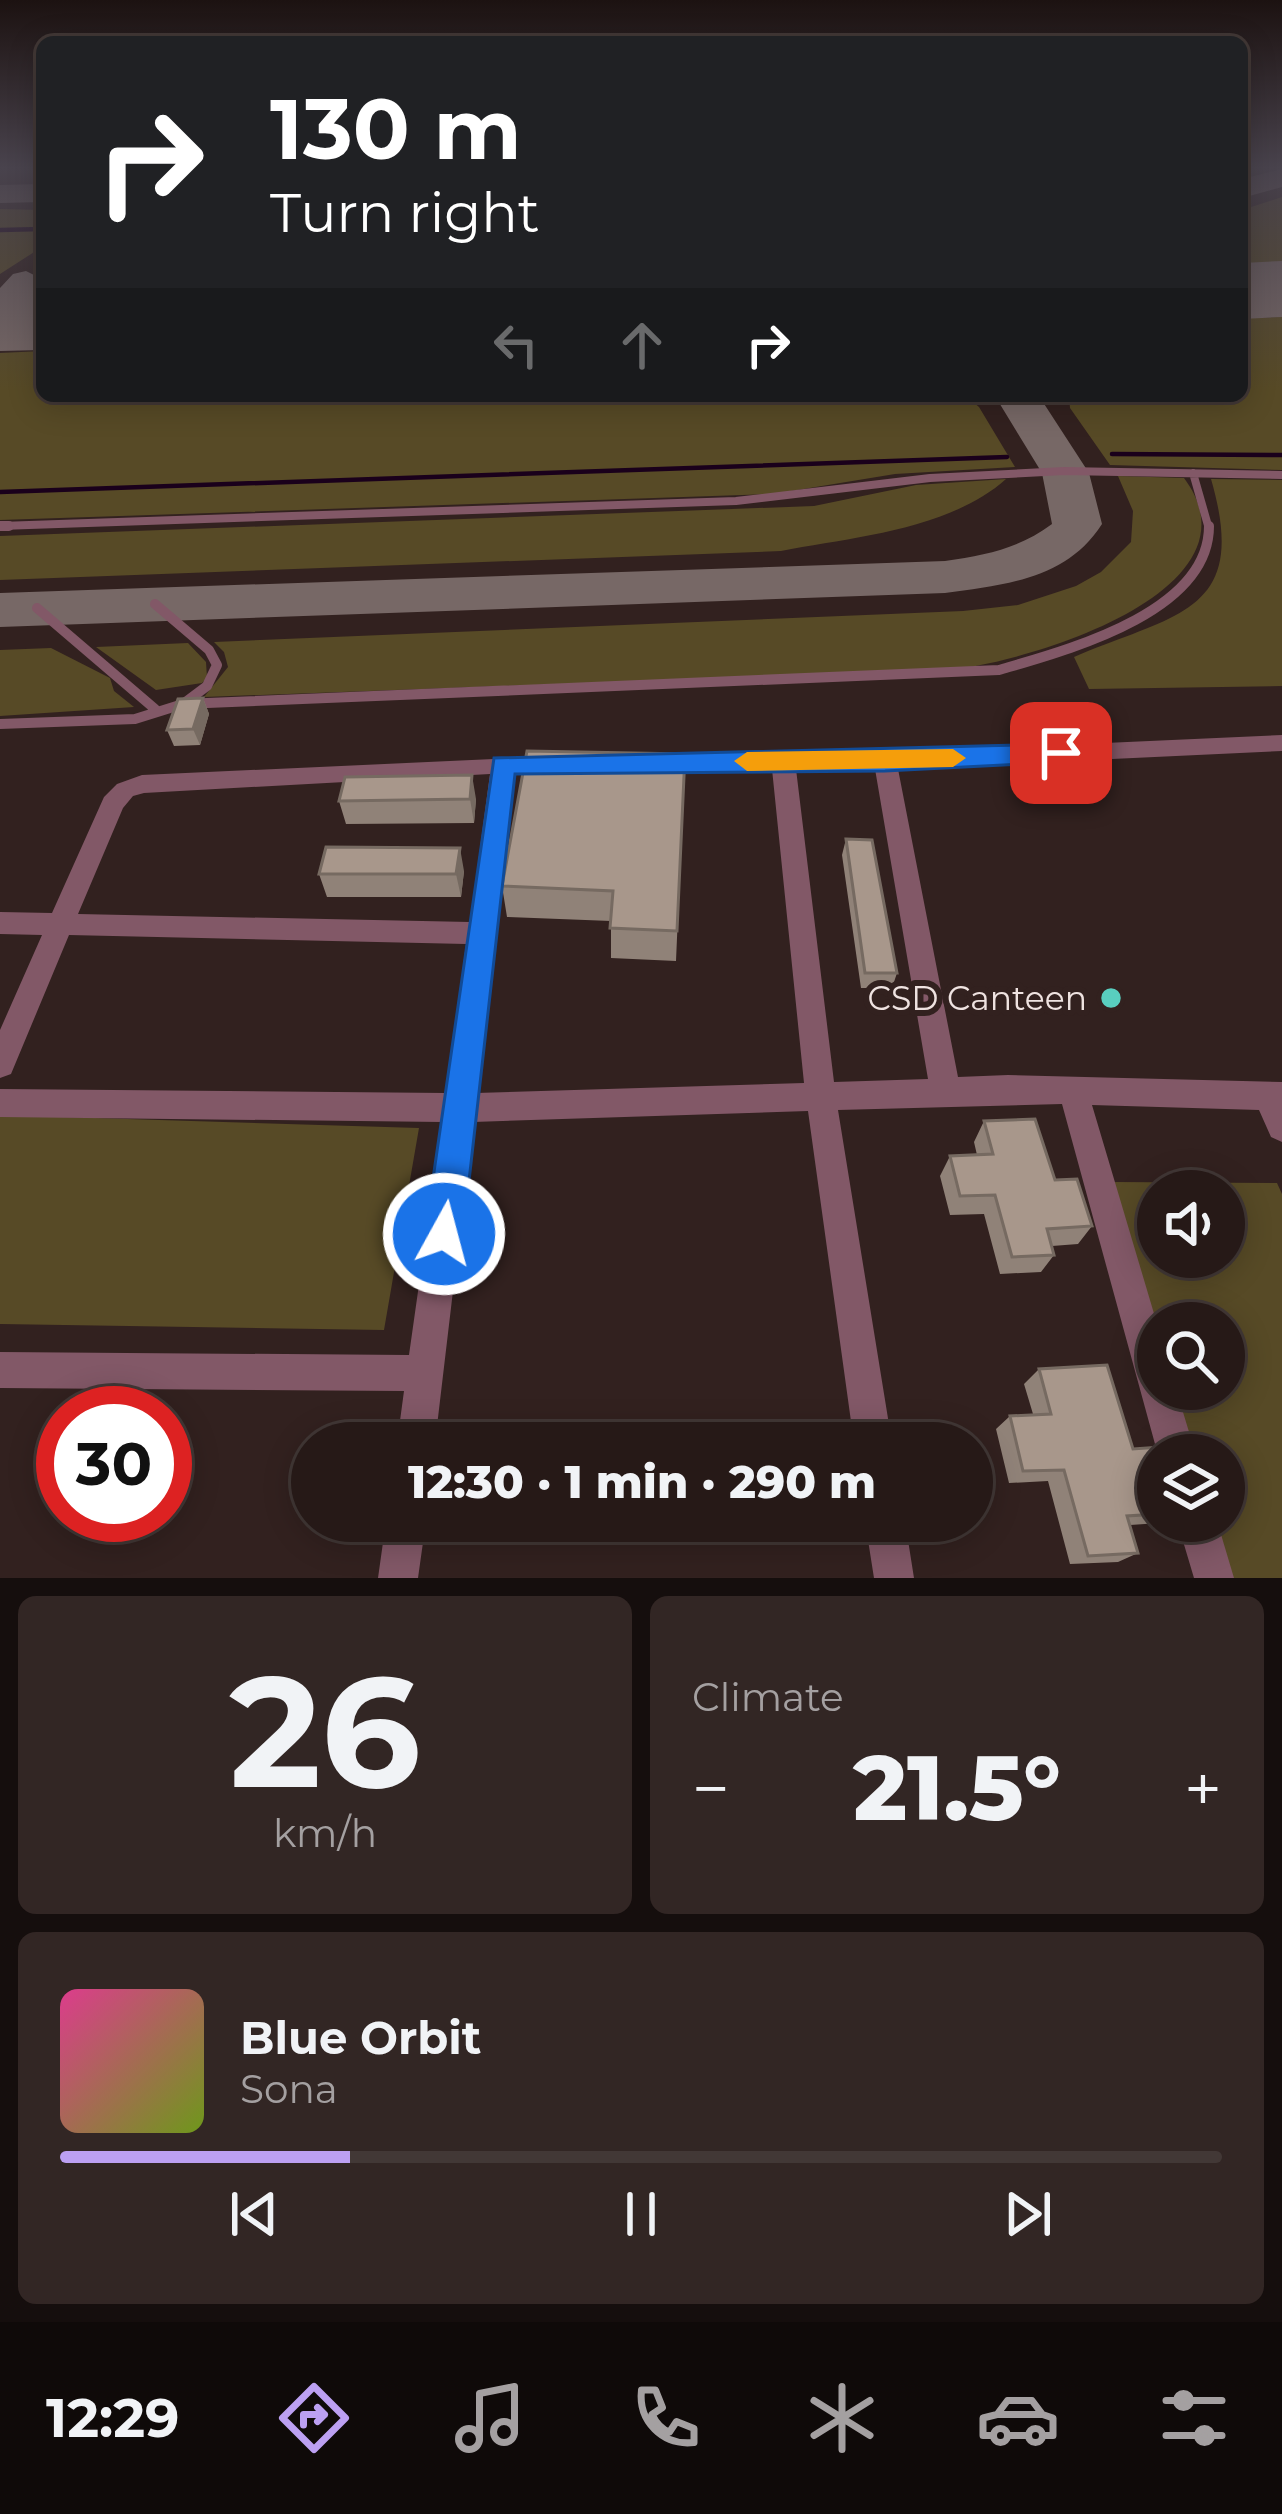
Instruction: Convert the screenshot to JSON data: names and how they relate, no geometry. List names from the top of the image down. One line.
{"places":["CSD Canteen"],"page":{"turn":["130 m","Turn right"],"limit":"30","trip":"12:30 · 1 min · 290 m","tile":[["26","km/h"],"Climate"],"heat":["−","21.5°","+"],"song":["Blue Orbit","Sona"],"tabs":"12:29"}}
